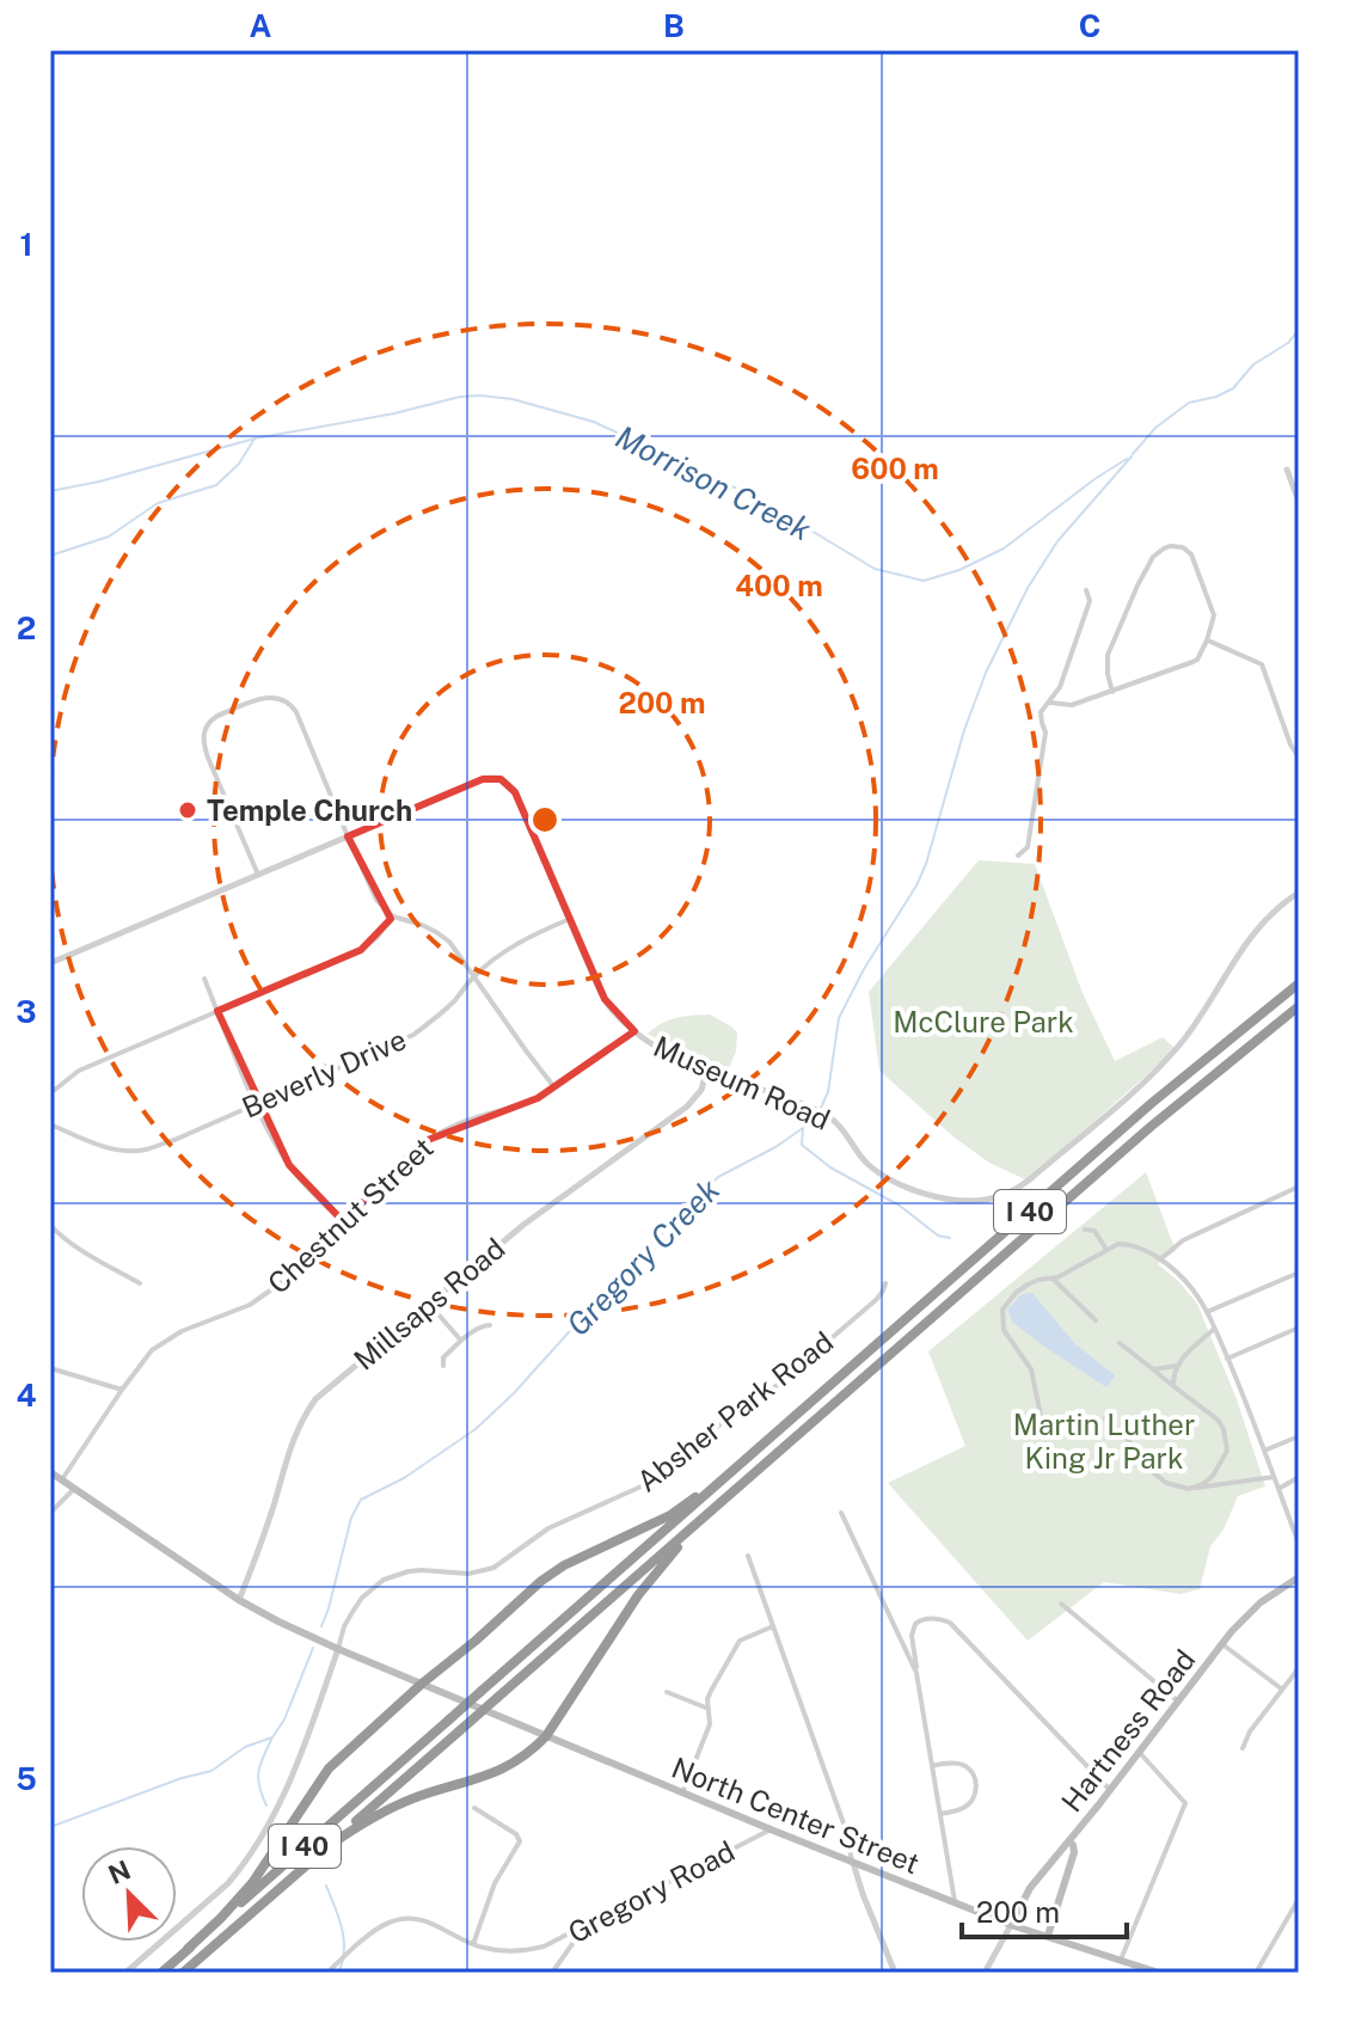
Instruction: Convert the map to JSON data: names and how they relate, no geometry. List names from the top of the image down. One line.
{"streets":{"highway":["I 40"],"main road":["Hartness Road","North Center Street"],"street":["Beverly Drive","Museum Road","Chestnut Street","Millsaps Road","Absher Park Road","Gregory Road"]},"crossings":[["Beverly Drive","Museum Road"],["Museum Road","Chestnut Street"],["Museum Road","Millsaps Road"],["Chestnut Street","North Center Street"],["Millsaps Road","North Center Street"],["Absher Park Road","North Center Street"],["Hartness Road","North Center Street"],["North Center Street","Gregory Road"]],"water":["Morrison Creek","Gregory Creek"],"parks":["McClure Park","Martin Luther King Jr Park"],"places":["Temple Church"],"scale_bar":"200 m","north":"top left","grid":{"columns":["A","B","C"],"rows":["1","2","3","4","5"]},"rings":["600 m","400 m","200 m"]}
